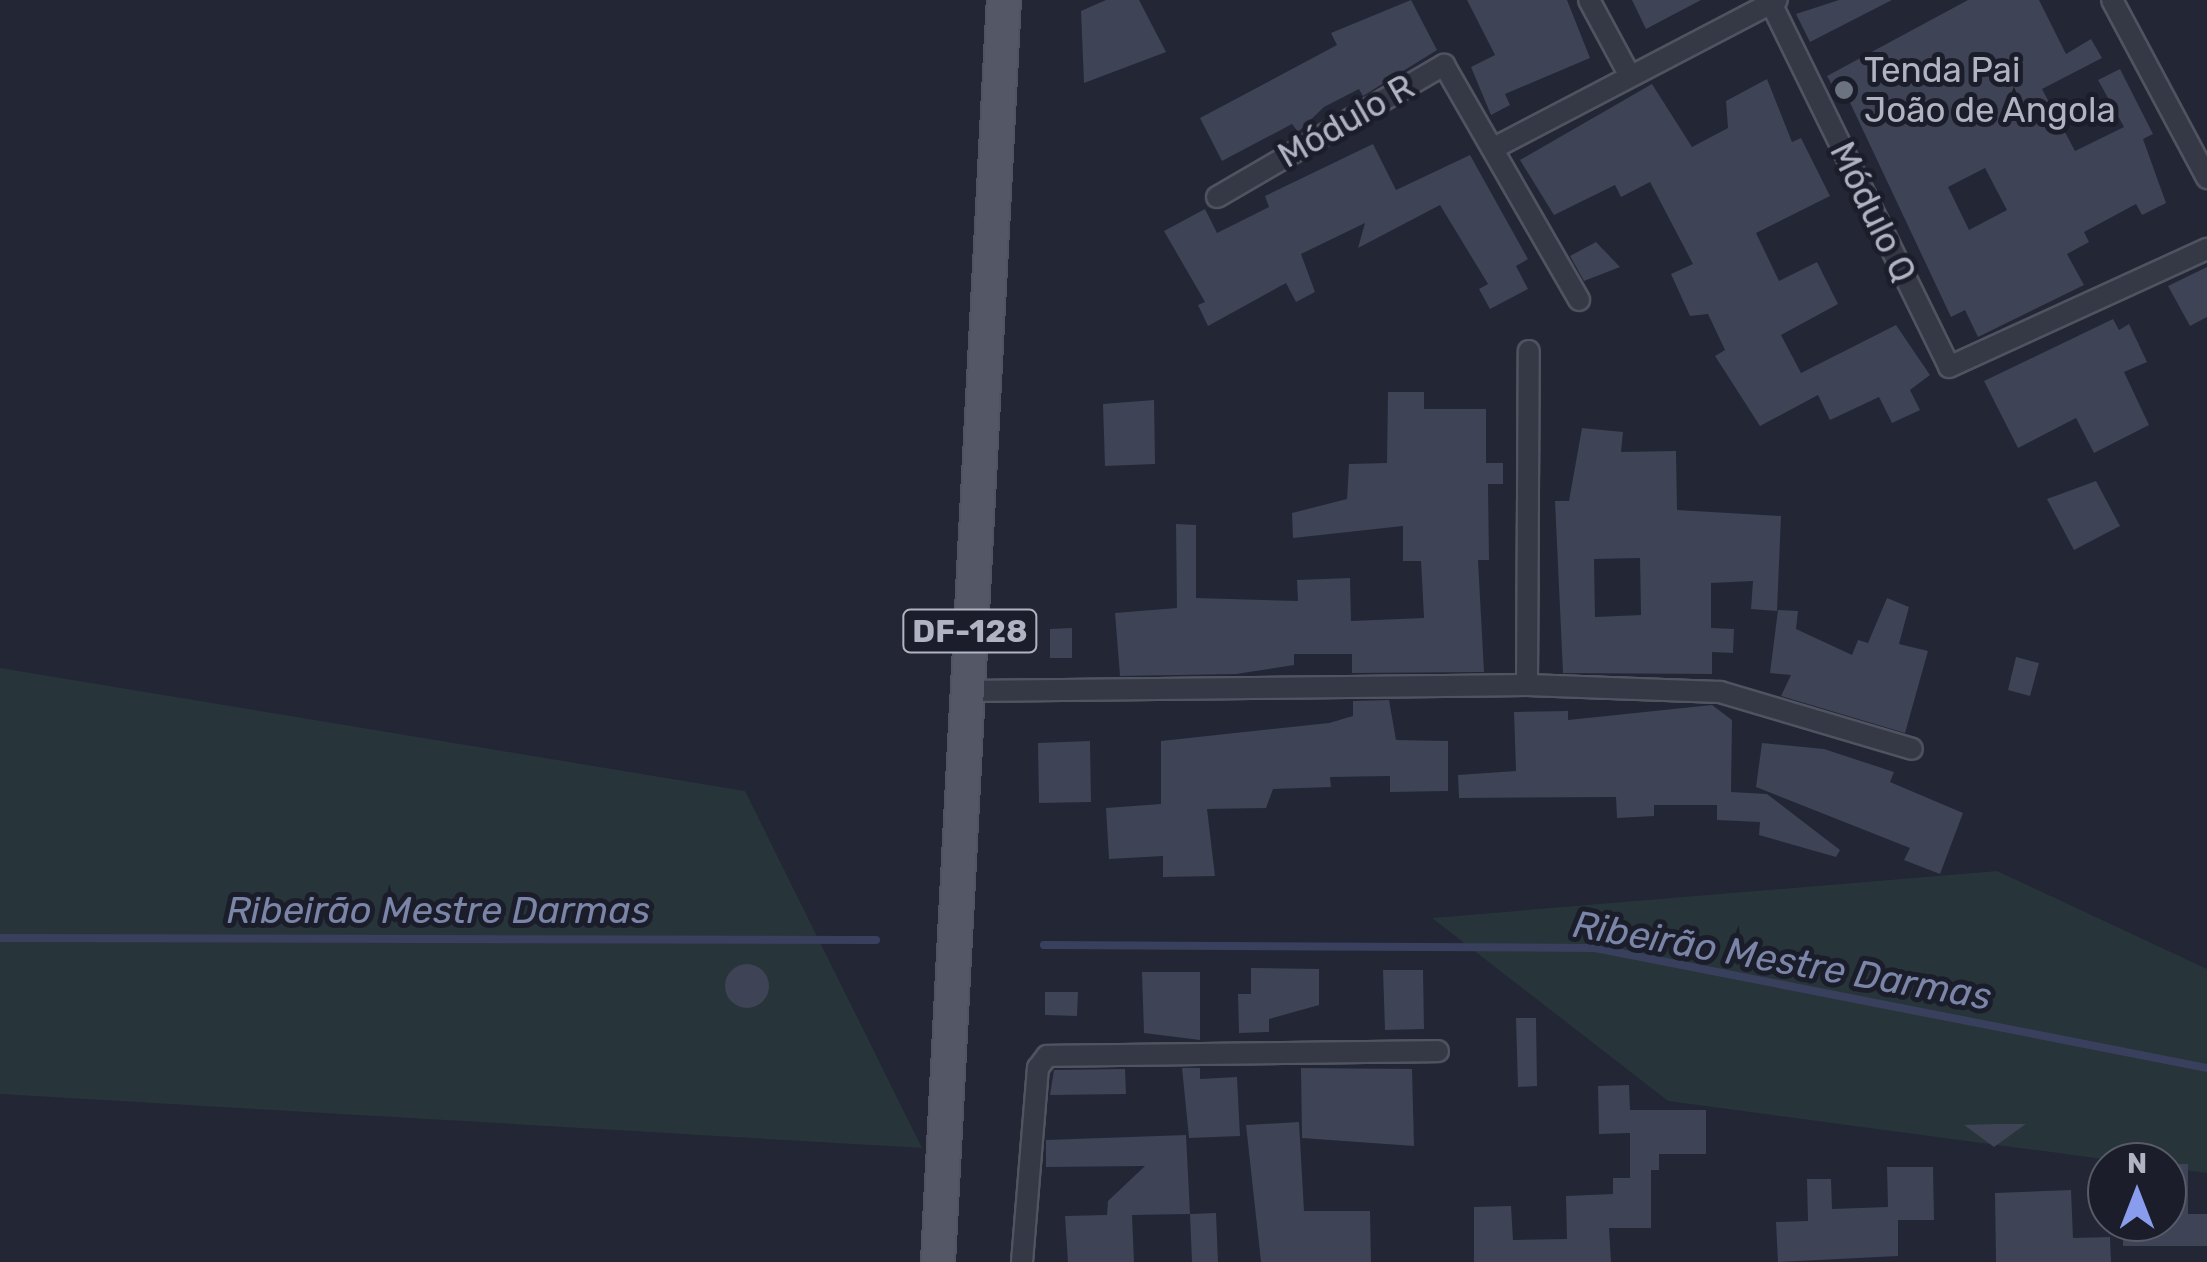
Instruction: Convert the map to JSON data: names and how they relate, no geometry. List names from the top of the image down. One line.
{"streets":{"main road":["DF-128"],"street":["Módulo R","Módulo Q"]},"water":["Ribeirão Mestre Darmas"],"places":["Tenda Pai João de Angola"],"north":"top"}
